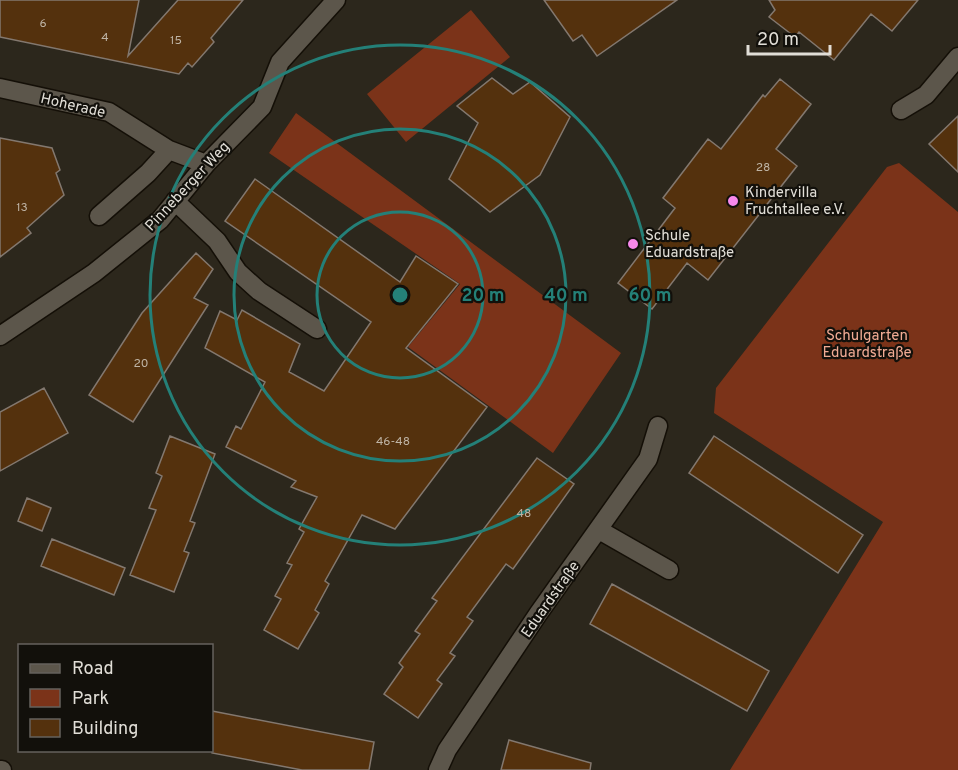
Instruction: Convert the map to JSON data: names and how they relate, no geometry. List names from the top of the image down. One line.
{"streets":{"street":["Hoherade","Pinneberger Weg","Eduardstraße"]},"crossings":[["Hoherade","Pinneberger Weg"]],"parks":["Schulgarten Eduardstraße"],"places":["Kindervilla Fruchtallee e.V.","Schule Eduardstraße"],"house_numbers":["6","4","15","28","13","20","46-48","48"],"legend":["Road","Park","Building"],"scale_bar":"20 m","rings":["20 m","40 m","60 m"]}
